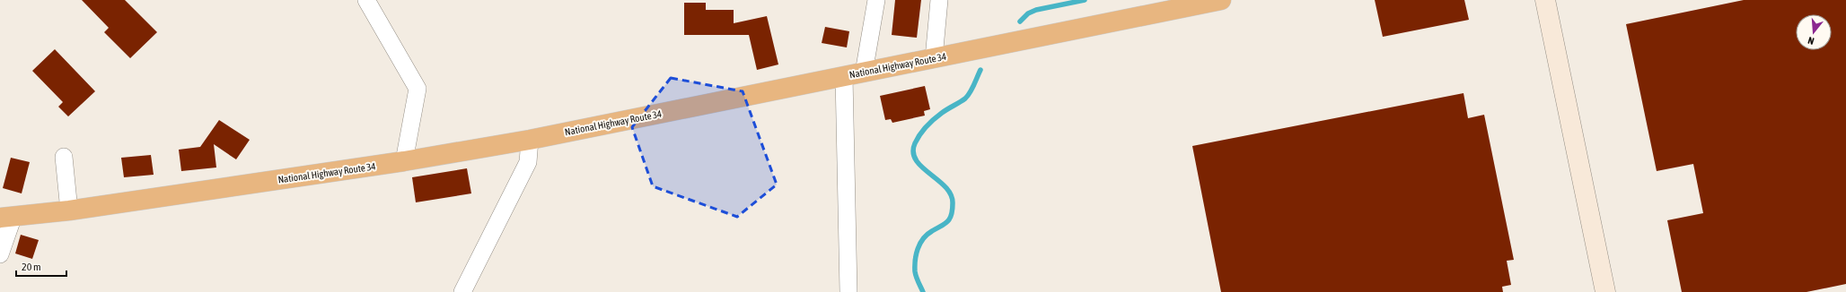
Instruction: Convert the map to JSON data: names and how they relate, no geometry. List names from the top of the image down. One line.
{"streets":{"highway":["National Highway Route 34"]},"scale_bar":"20 m","north":"bottom"}
